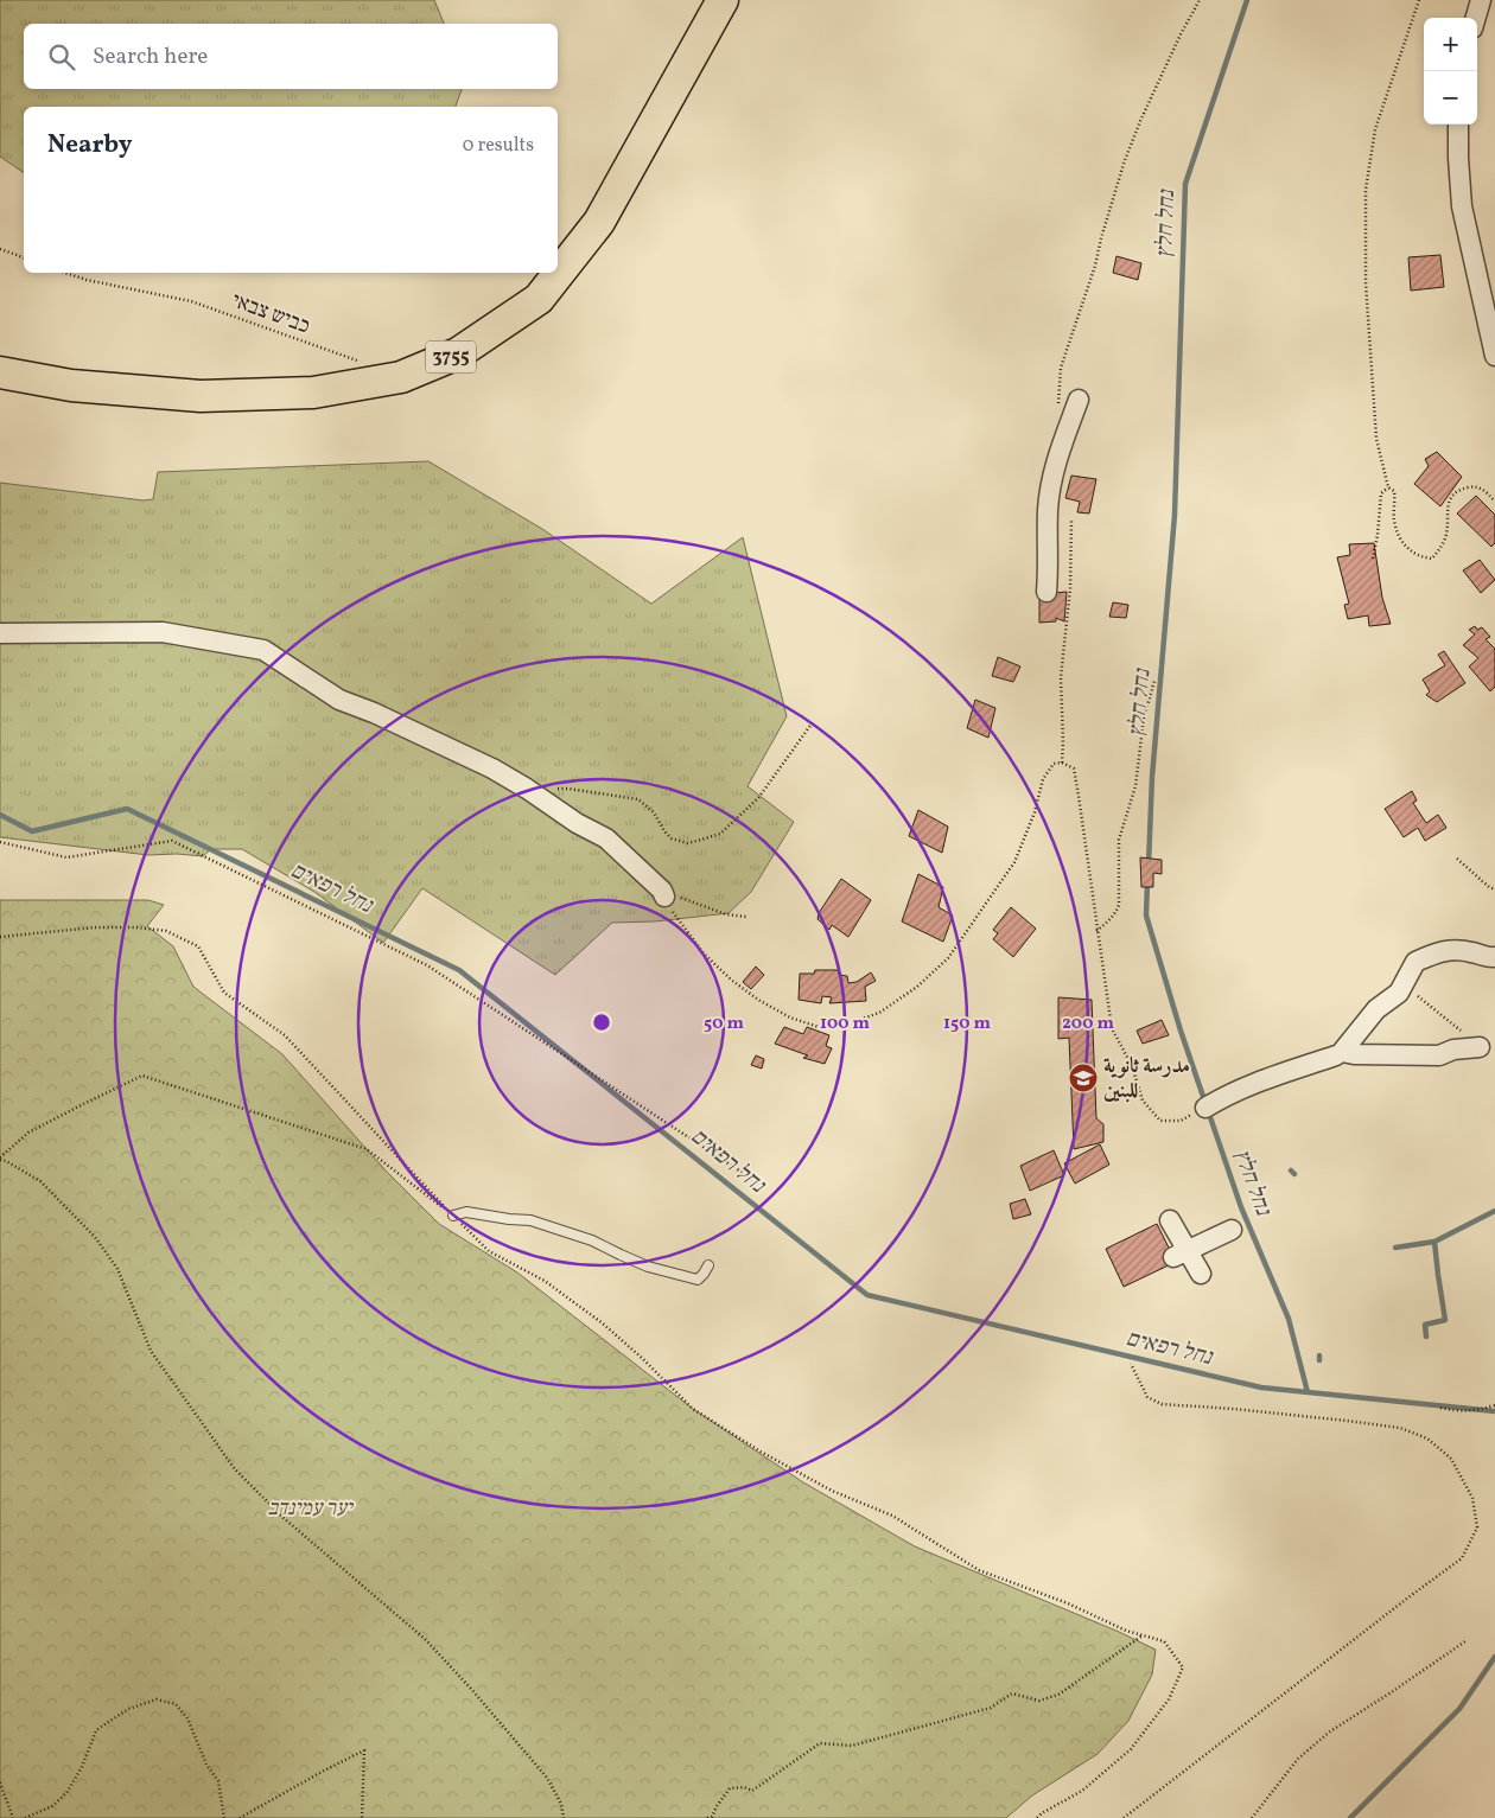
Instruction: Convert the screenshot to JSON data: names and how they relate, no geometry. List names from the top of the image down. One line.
{"streets":{"main road":["3755"],"path":["כביש צבאי"]},"water":["נחל חלץ","נחל רפאים"],"parks":["יער עמינדב"],"places":{"school or university":["مدرسة ثانوية للبنين"]},"page":{"map_buttons":["+","−"],"search":"Search here","heading":["Nearby","0 results"]},"rings":["50 m","100 m","150 m","200 m"]}
